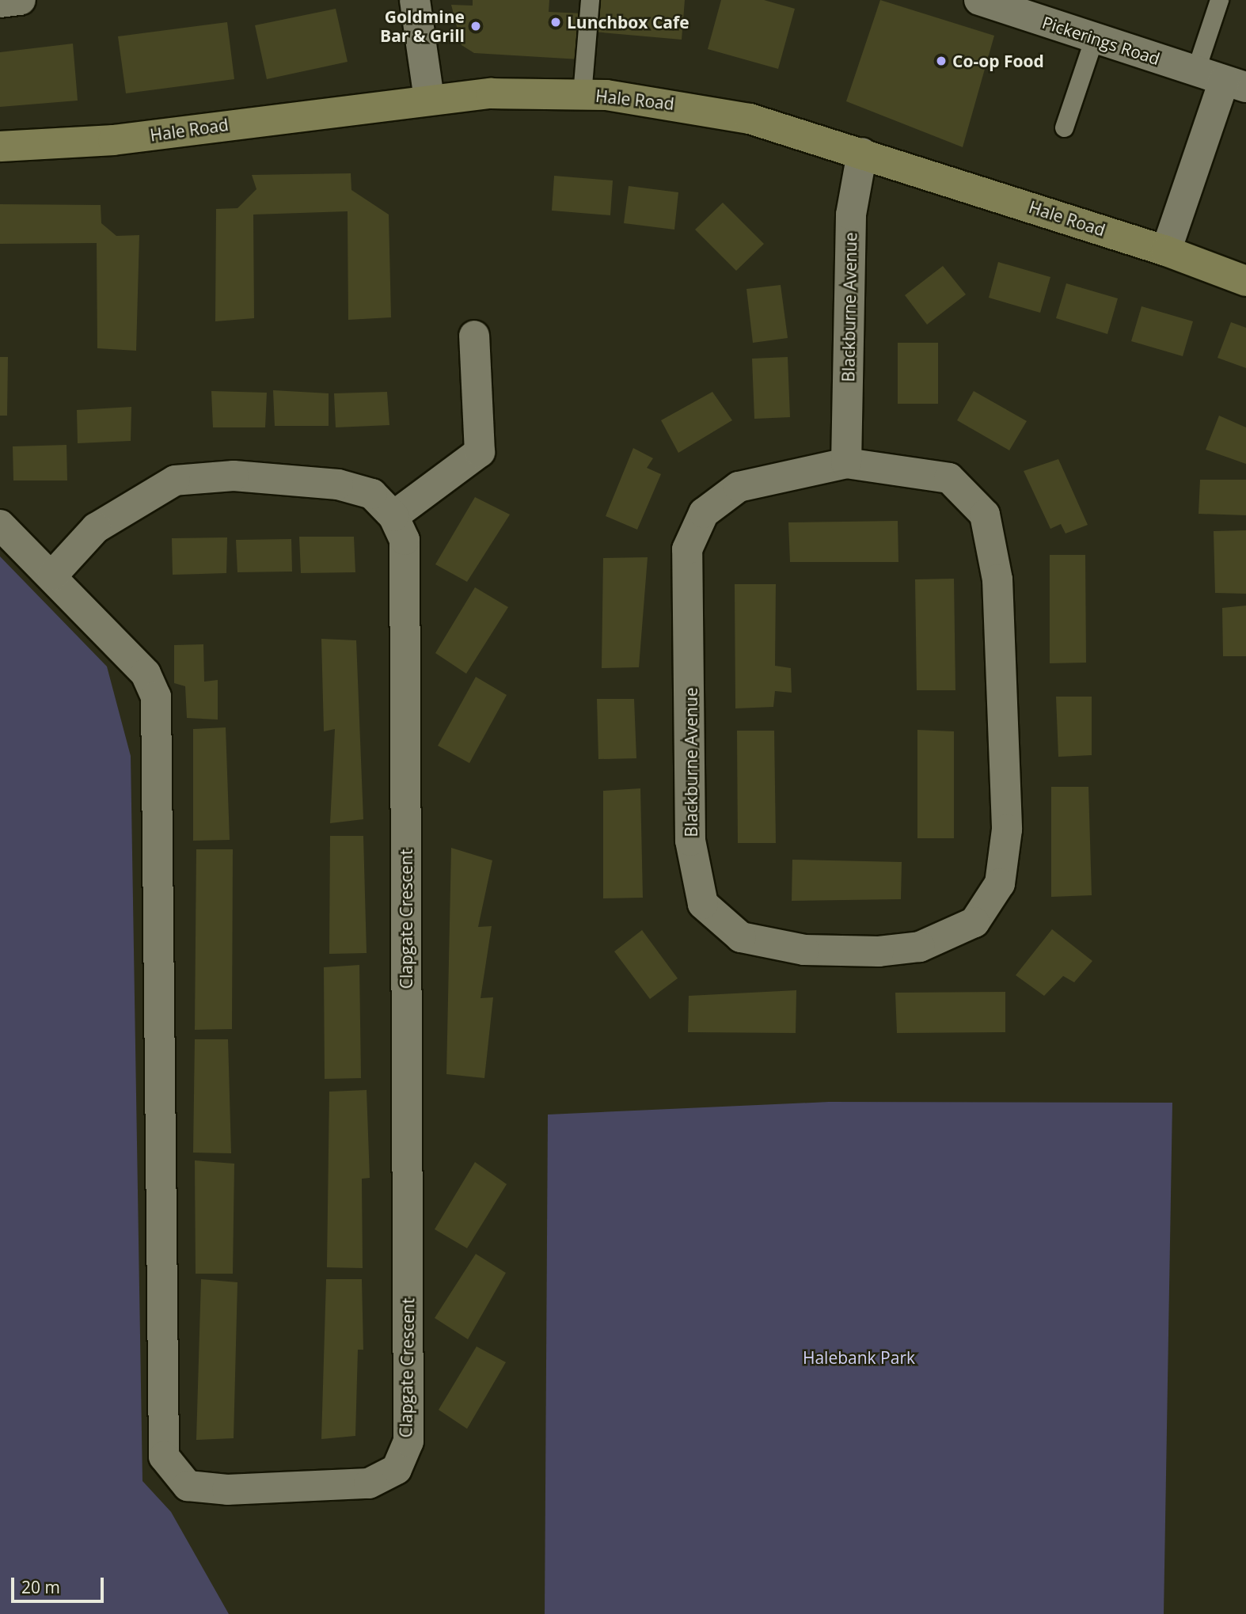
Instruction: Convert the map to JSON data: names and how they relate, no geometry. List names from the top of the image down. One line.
{"streets":{"street":["Pickerings Road","Hale Road","Blackburne Avenue","Clapgate Crescent"]},"crossings":[["Pickerings Road","Hale Road"],["Hale Road","Blackburne Avenue"]],"parks":["Halebank Park"],"places":["Lunchbox Cafe","Goldmine Bar & Grill","Co-op Food"],"scale_bar":"20 m"}
